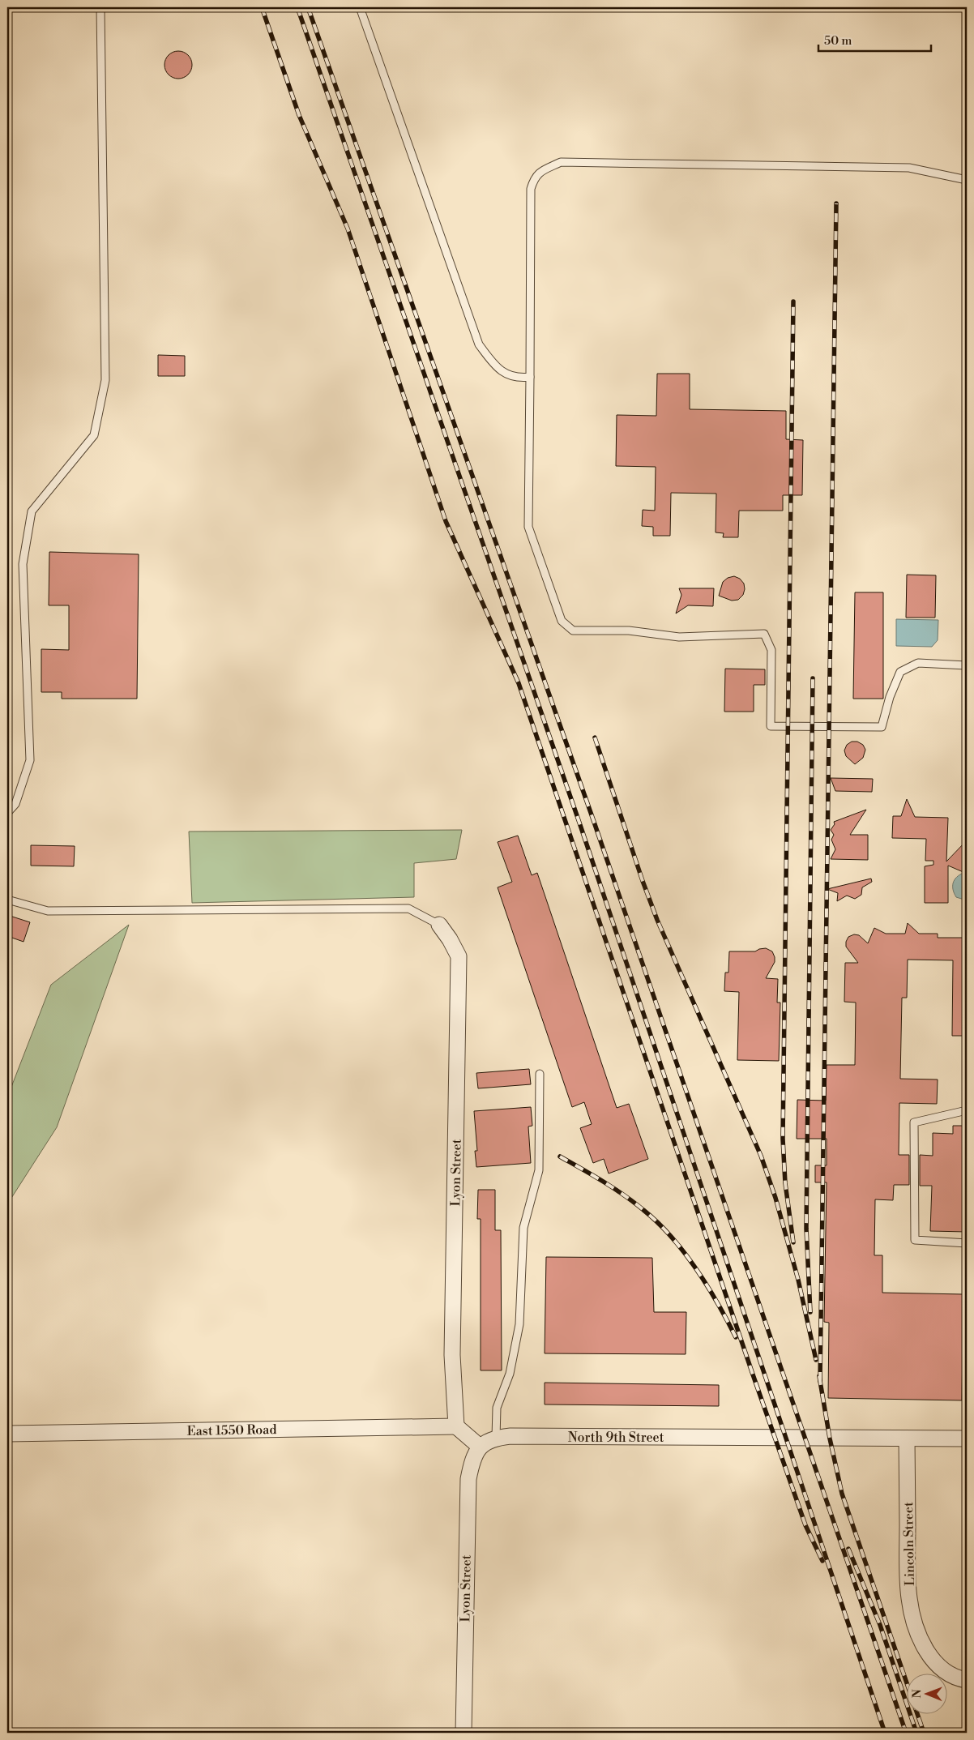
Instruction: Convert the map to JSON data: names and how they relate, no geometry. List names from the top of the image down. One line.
{"streets":{"street":["Lyon Street","East 1550 Road","North 9th Street","Lincoln Street"]},"crossings":[["Lyon Street","East 1550 Road"],["Lyon Street","North 9th Street"],["North 9th Street","Lincoln Street"]],"scale_bar":"50 m","north":"left"}
